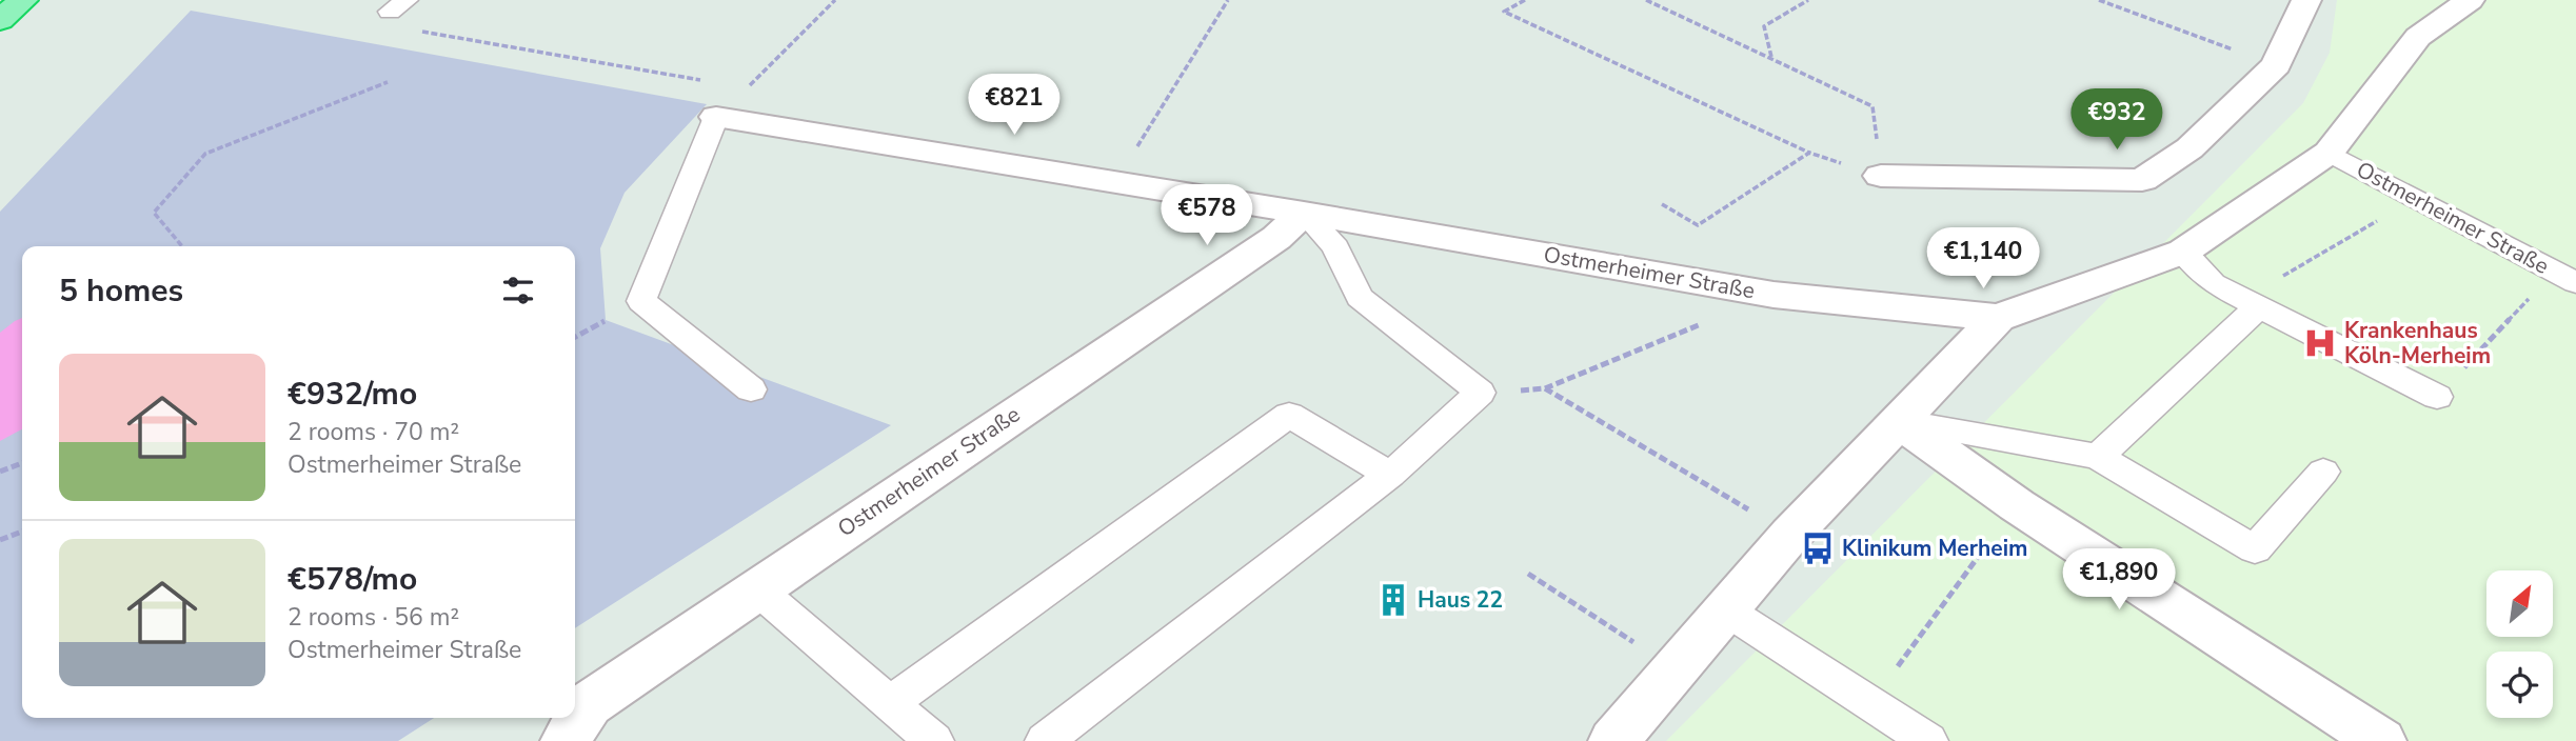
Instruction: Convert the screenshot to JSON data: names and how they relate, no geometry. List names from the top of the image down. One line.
{"streets":{"street":["Ostmerheimer Straße"]},"places":{"hospital":["Krankenhaus Köln-Merheim"],"bus stop":["Klinikum Merheim"],"building":["Haus 22"]},"north":"top right","page":{"price":["€821","€932","€578","€1,140","€1,890"],"heading":"5 homes","list":[{"name":"€932/mo","note":"2 rooms · 70 m² · Ostmerheimer Straße"},{"name":"€578/mo","note":"2 rooms · 56 m² · Ostmerheimer Straße"}]}}
